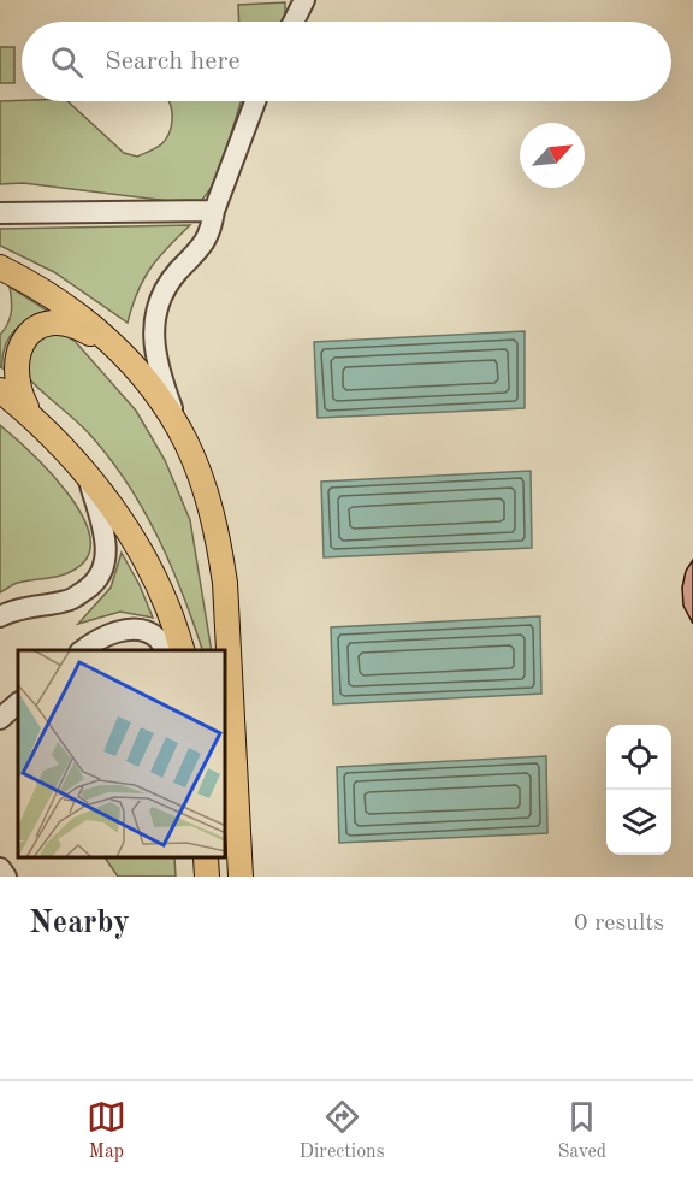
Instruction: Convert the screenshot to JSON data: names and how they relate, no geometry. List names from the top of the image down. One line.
{"north":"top right","page":{"search":"Search here","heading":["Nearby","0 results"],"nav":["Map","Directions","Saved"]}}
